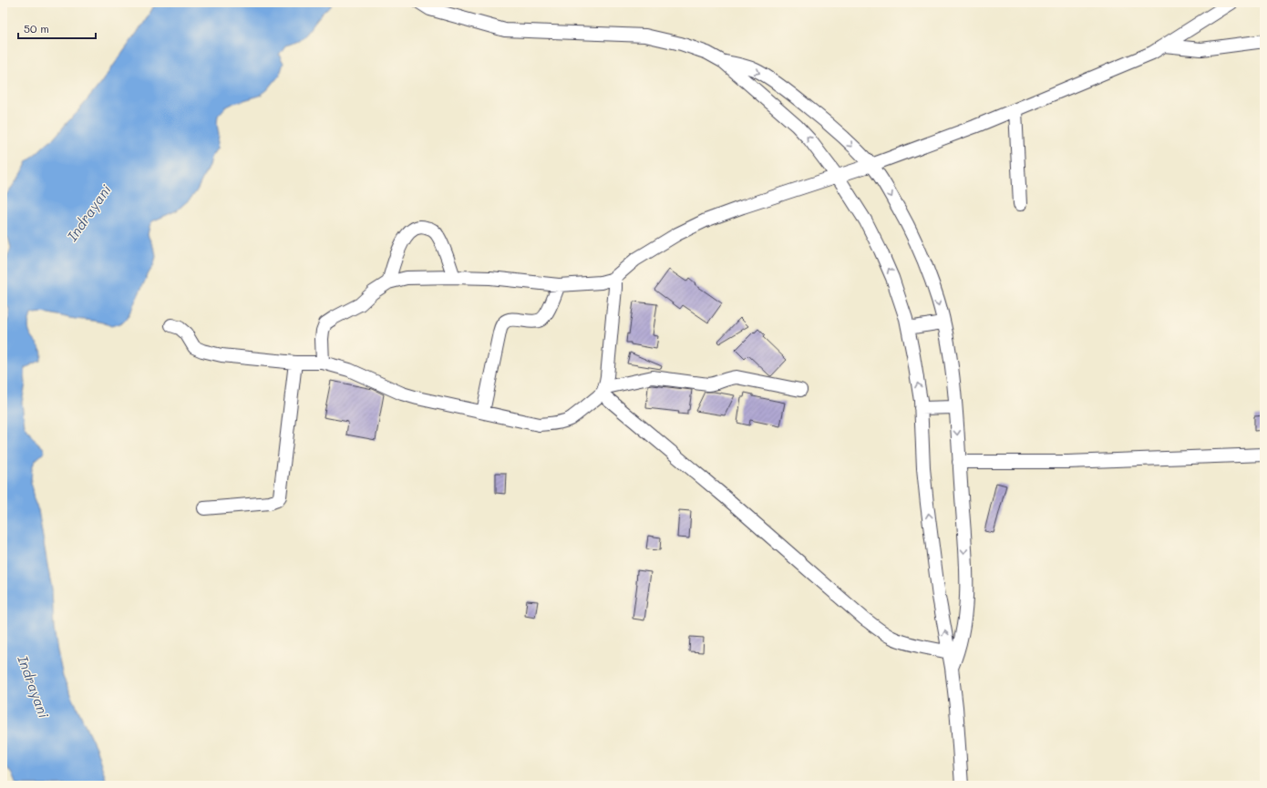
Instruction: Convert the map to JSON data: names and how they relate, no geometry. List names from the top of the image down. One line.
{"water":["Indrayani"],"scale_bar":"50 m"}
